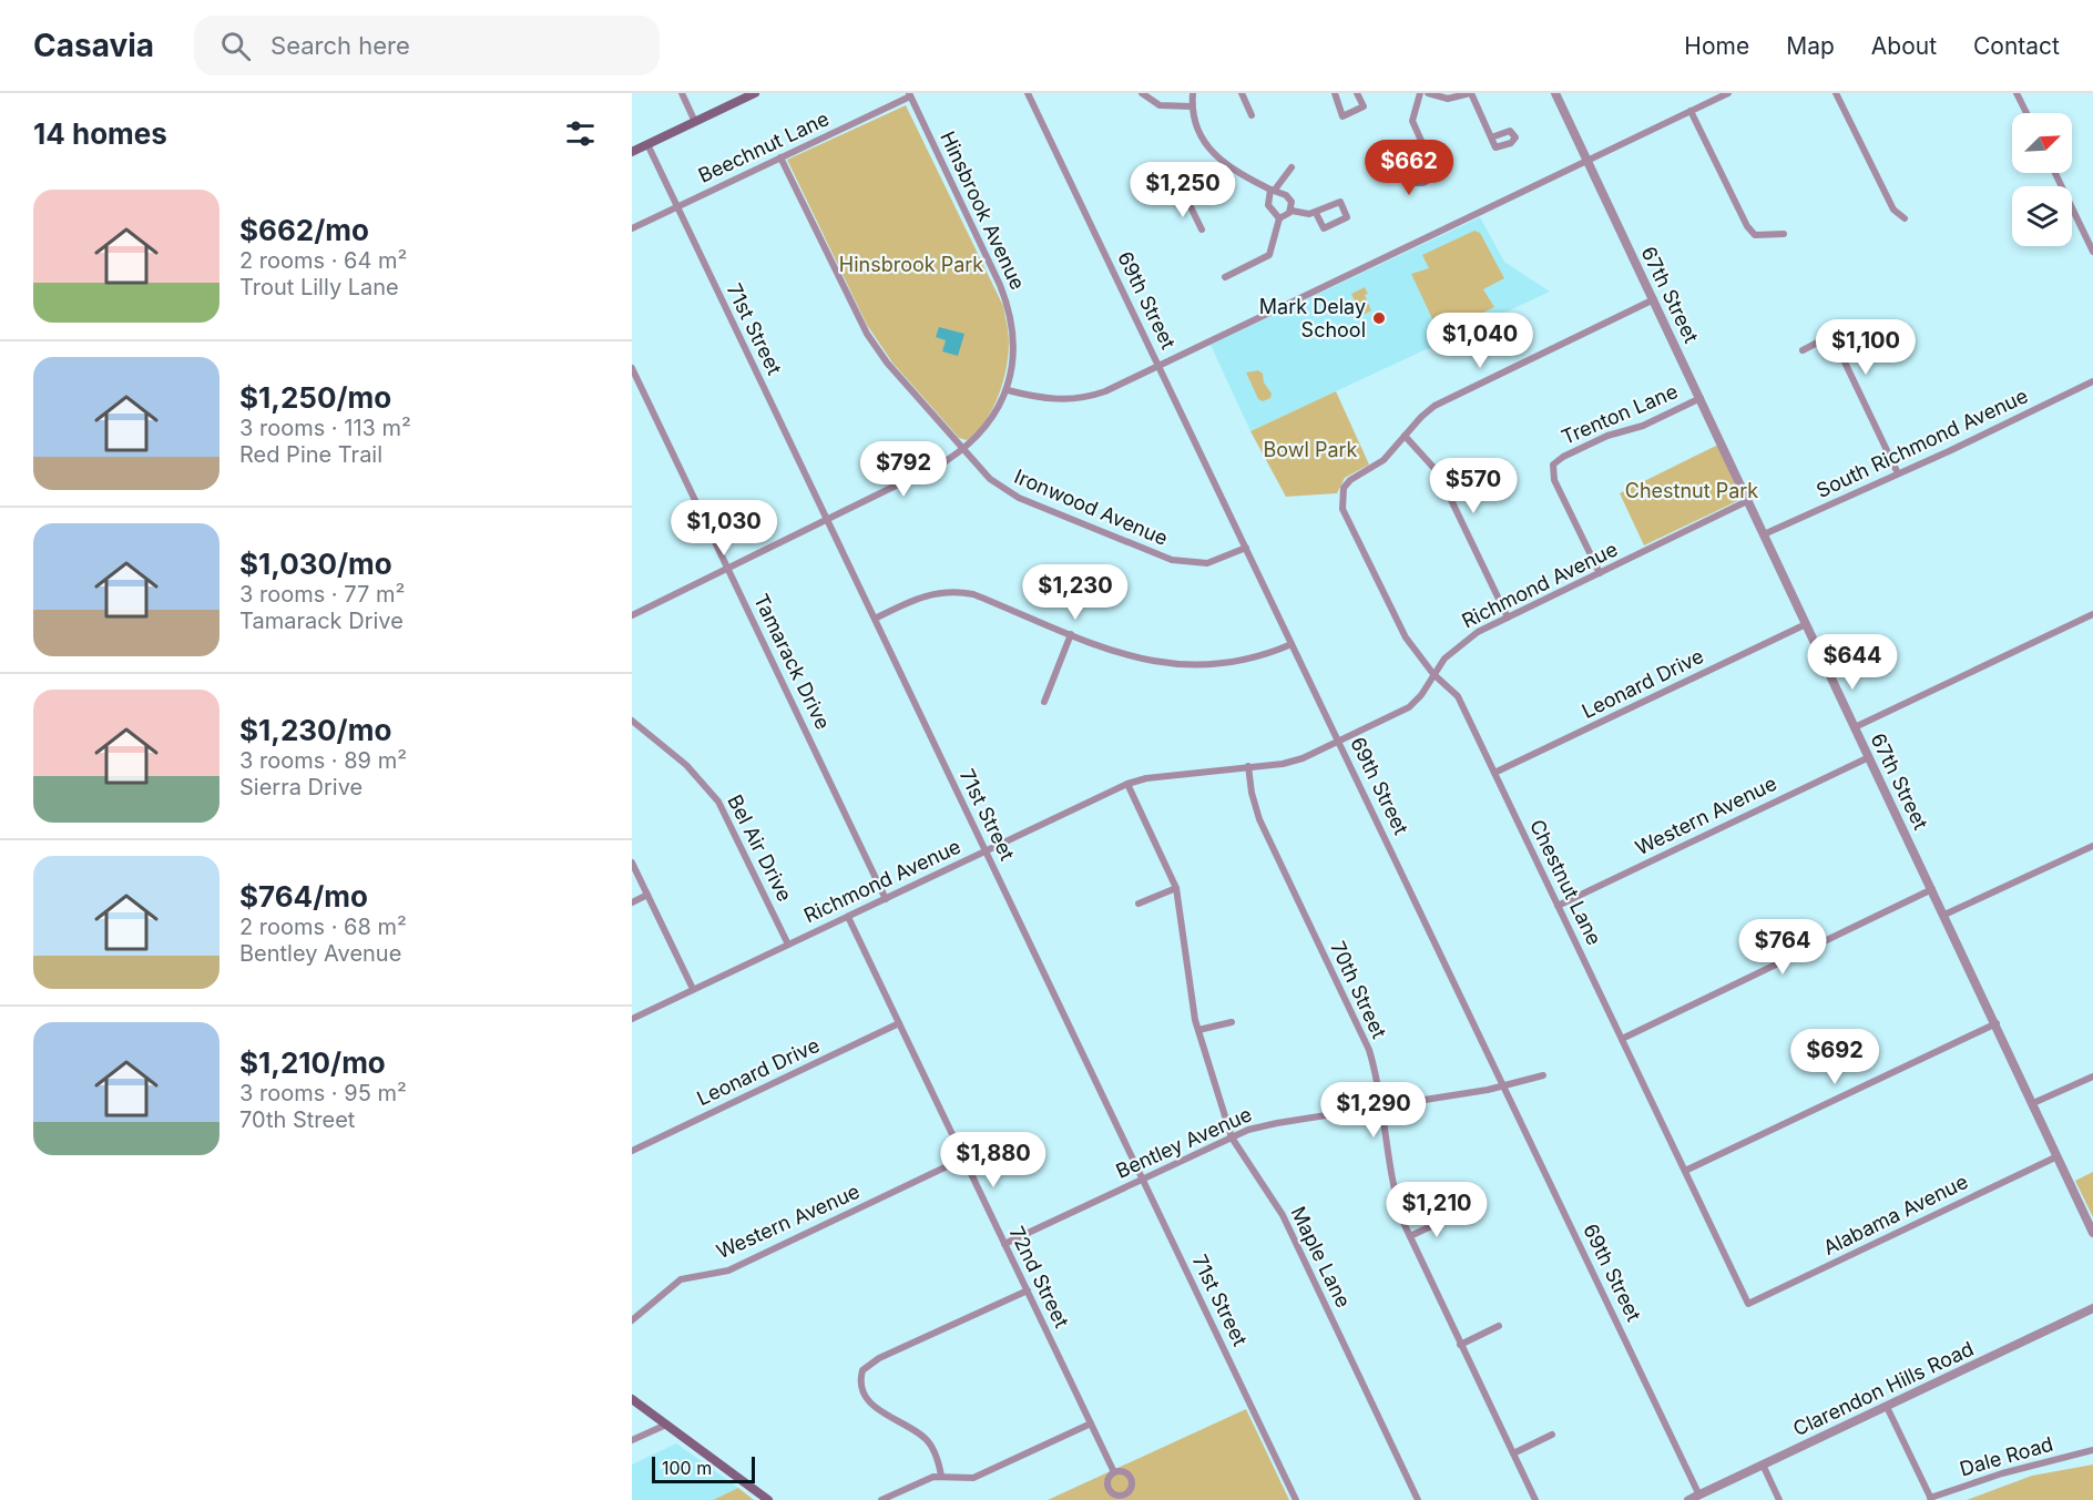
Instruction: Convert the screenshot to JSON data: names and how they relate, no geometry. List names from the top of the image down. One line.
{"streets":{"street":["Beechnut Lane","Hinsbrook Avenue","67th Street","69th Street","71st Street","Trenton Lane","South Richmond Avenue","Ironwood Avenue","Richmond Avenue","Tamarack Drive","Leonard Drive","Western Avenue","Bel Air Drive","Chestnut Lane","70th Street","Bentley Avenue","Alabama Avenue","Maple Lane","72nd Street","Clarendon Hills Road","Dale Road"]},"crossings":[["Beechnut Lane","Hinsbrook Avenue"],["Beechnut Lane","71st Street"],["Beechnut Lane","Ironwood Avenue"],["Hinsbrook Avenue","71st Street"],["Hinsbrook Avenue","Ironwood Avenue"],["Hinsbrook Avenue","Tamarack Drive"],["67th Street","Trenton Lane"],["67th Street","South Richmond Avenue"],["67th Street","Richmond Avenue"],["67th Street","Leonard Drive"],["67th Street","Western Avenue"],["67th Street","Alabama Avenue"],["69th Street","Ironwood Avenue"],["69th Street","Richmond Avenue"],["69th Street","Bentley Avenue"],["69th Street","Clarendon Hills Road"],["71st Street","Richmond Avenue"],["71st Street","Bentley Avenue"],["Trenton Lane","Richmond Avenue"],["Richmond Avenue","Tamarack Drive"],["Richmond Avenue","Bel Air Drive"],["Richmond Avenue","Chestnut Lane"],["Richmond Avenue","70th Street"],["Richmond Avenue","Maple Lane"],["Richmond Avenue","72nd Street"],["Leonard Drive","Chestnut Lane"],["Leonard Drive","72nd Street"],["Western Avenue","Chestnut Lane"],["Western Avenue","72nd Street"],["Chestnut Lane","Alabama Avenue"],["70th Street","Bentley Avenue"],["Bentley Avenue","Maple Lane"],["Bentley Avenue","72nd Street"]],"parks":["Hinsbrook Park","Bowl Park","Chestnut Park"],"places":["Mark Delay School"],"scale_bar":"100 m","north":"top right","page":{"header":"Casavia","search":"Search here","nav":["Home","Map","About","Contact"],"heading":"14 homes","price":["$662","$1,250","$1,040","$1,100","$792","$570","$1,030","$1,230","$644","$764","$692","$1,290","$1,880","$1,210"],"list":[{"name":"$662/mo","note":"2 rooms · 64 m² · Trout Lilly Lane"},{"name":"$1,250/mo","note":"3 rooms · 113 m² · Red Pine Trail"},{"name":"$1,030/mo","note":"3 rooms · 77 m² · Tamarack Drive"},{"name":"$1,230/mo","note":"3 rooms · 89 m² · Sierra Drive"},{"name":"$764/mo","note":"2 rooms · 68 m² · Bentley Avenue"},{"name":"$1,210/mo","note":"3 rooms · 95 m² · 70th Street"}],"scale":"100 m"}}
